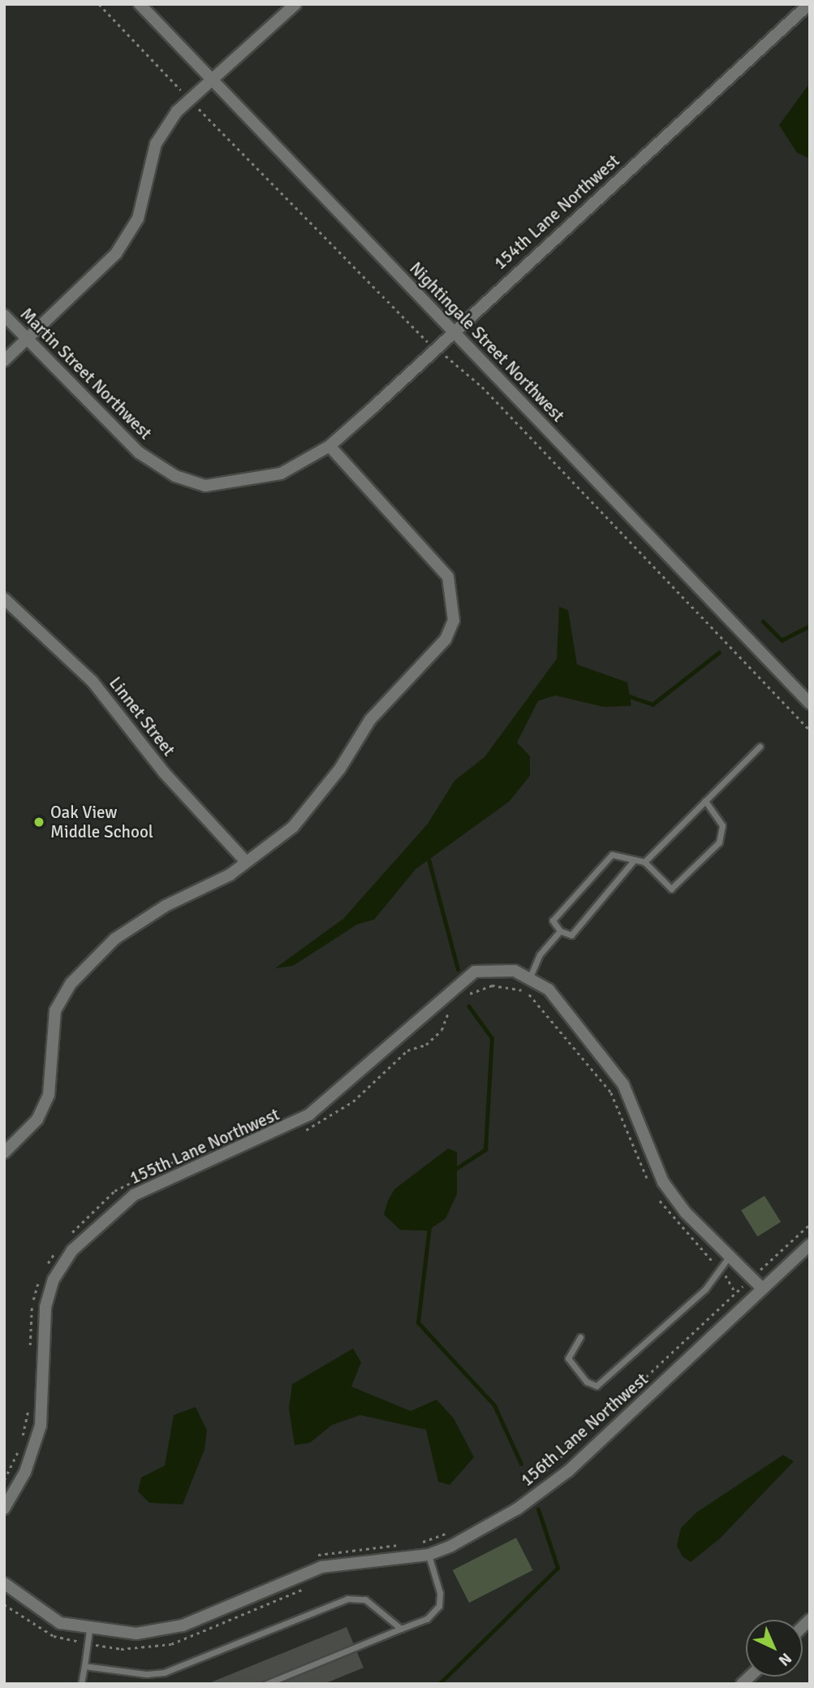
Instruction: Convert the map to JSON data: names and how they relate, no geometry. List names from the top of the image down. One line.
{"streets":{"street":["154th Lane Northwest","Nightingale Street Northwest","Martin Street Northwest","Linnet Street","155th Lane Northwest","156th Lane Northwest"]},"crossings":[["154th Lane Northwest","Nightingale Street Northwest"],["154th Lane Northwest","Martin Street Northwest"]],"places":["Oak View Middle School"],"north":"bottom right"}
